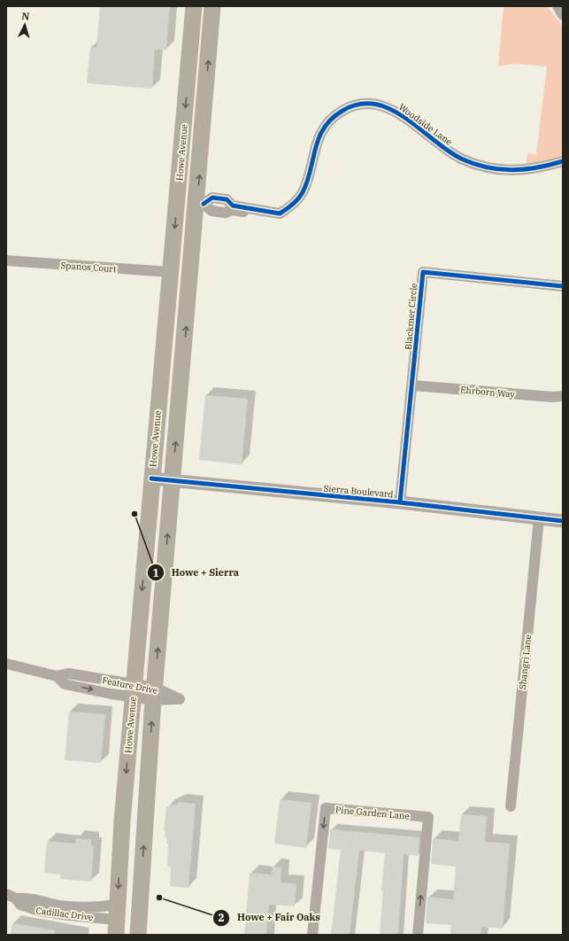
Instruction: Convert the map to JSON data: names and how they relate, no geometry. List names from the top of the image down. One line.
{"streets":{"main road":["Howe Avenue"],"street":["Woodside Lane","Spanos Court","Blackmer Circle","Ehrborn Way","Sierra Boulevard","Shangri Lane","Feature Drive","Pine Garden Lane","Cadillac Drive"]},"crossings":[["Howe Avenue","Spanos Court"],["Howe Avenue","Sierra Boulevard"],["Howe Avenue","Feature Drive"],["Howe Avenue","Cadillac Drive"],["Blackmer Circle","Ehrborn Way"],["Blackmer Circle","Sierra Boulevard"],["Sierra Boulevard","Shangri Lane"]],"places":["Howe + Sierra","Howe + Fair Oaks"],"north":"top"}
